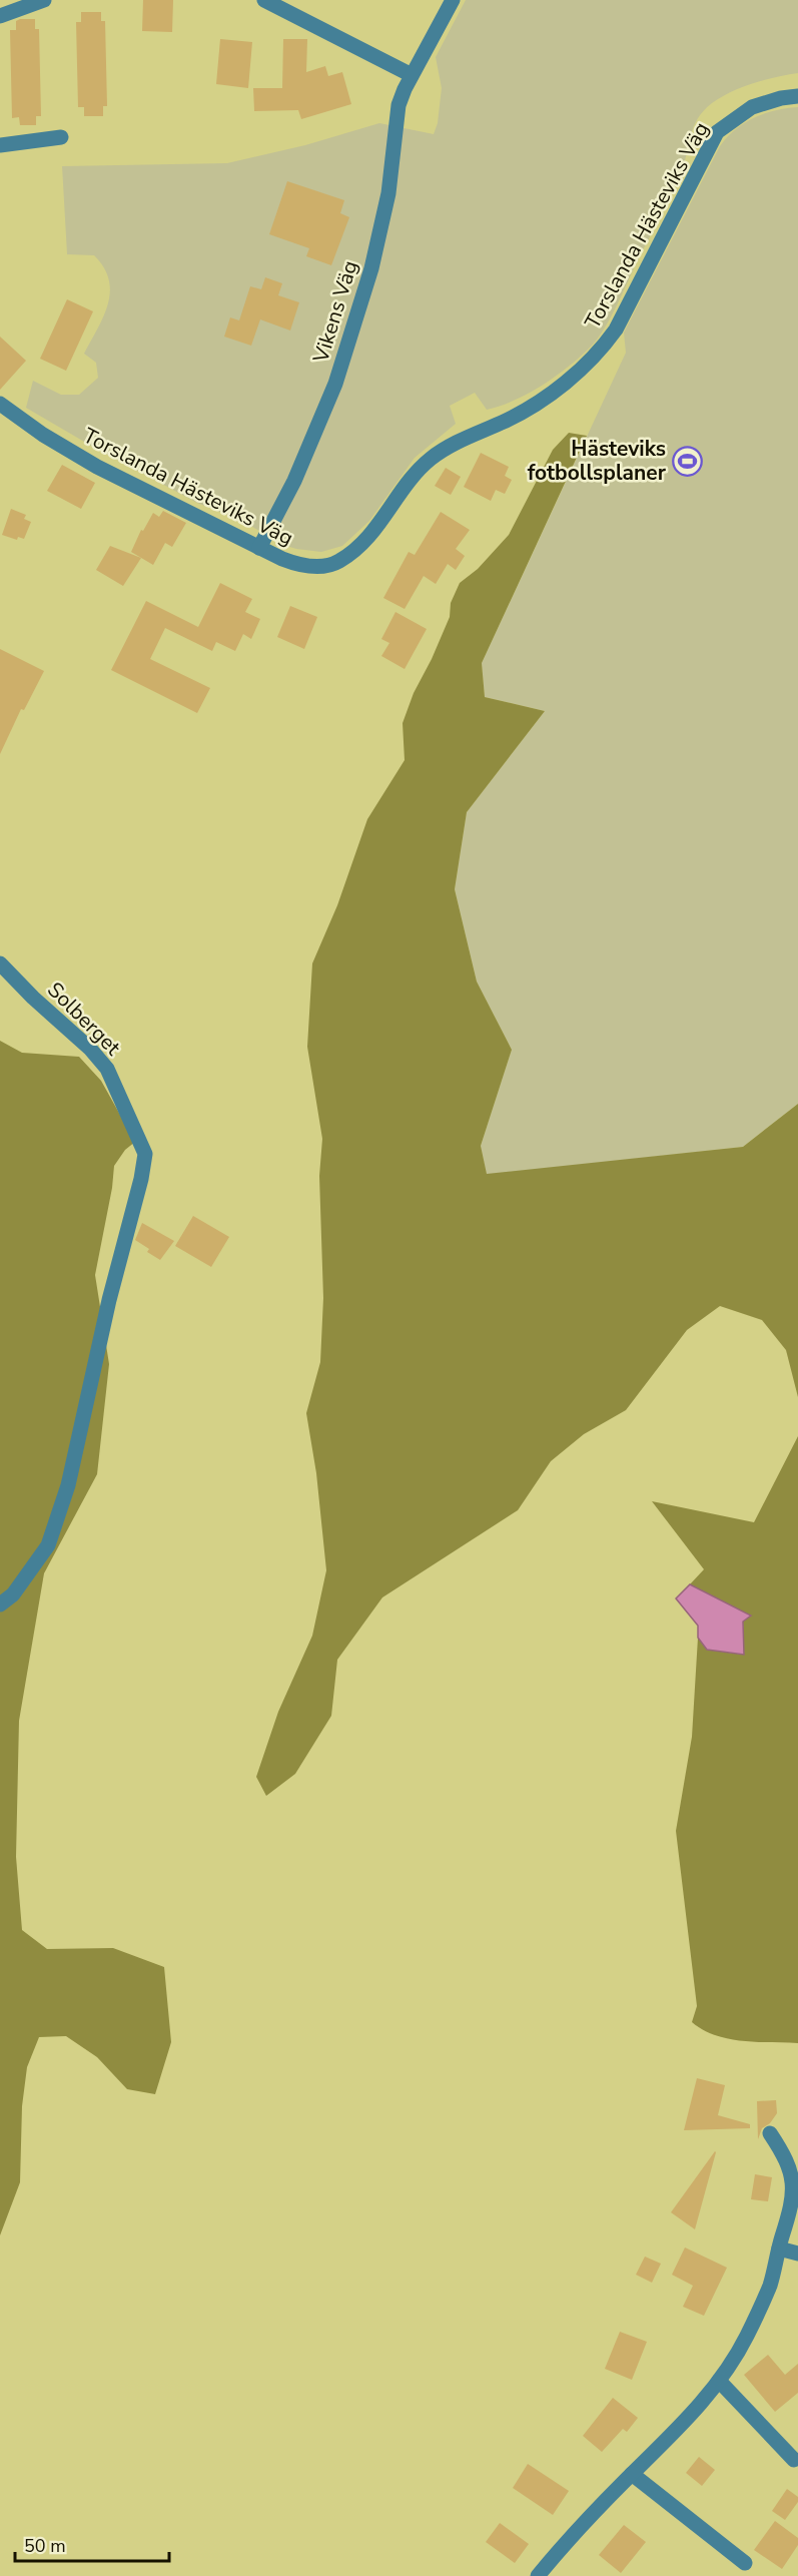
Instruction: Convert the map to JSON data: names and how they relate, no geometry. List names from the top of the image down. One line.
{"streets":{"street":["Torslanda Hästeviks Väg","Vikens Väg","Solberget"]},"crossings":[["Torslanda Hästeviks Väg","Vikens Väg"]],"places":{"sports":["Hästeviks fotbollsplaner"]},"scale_bar":"50 m"}
